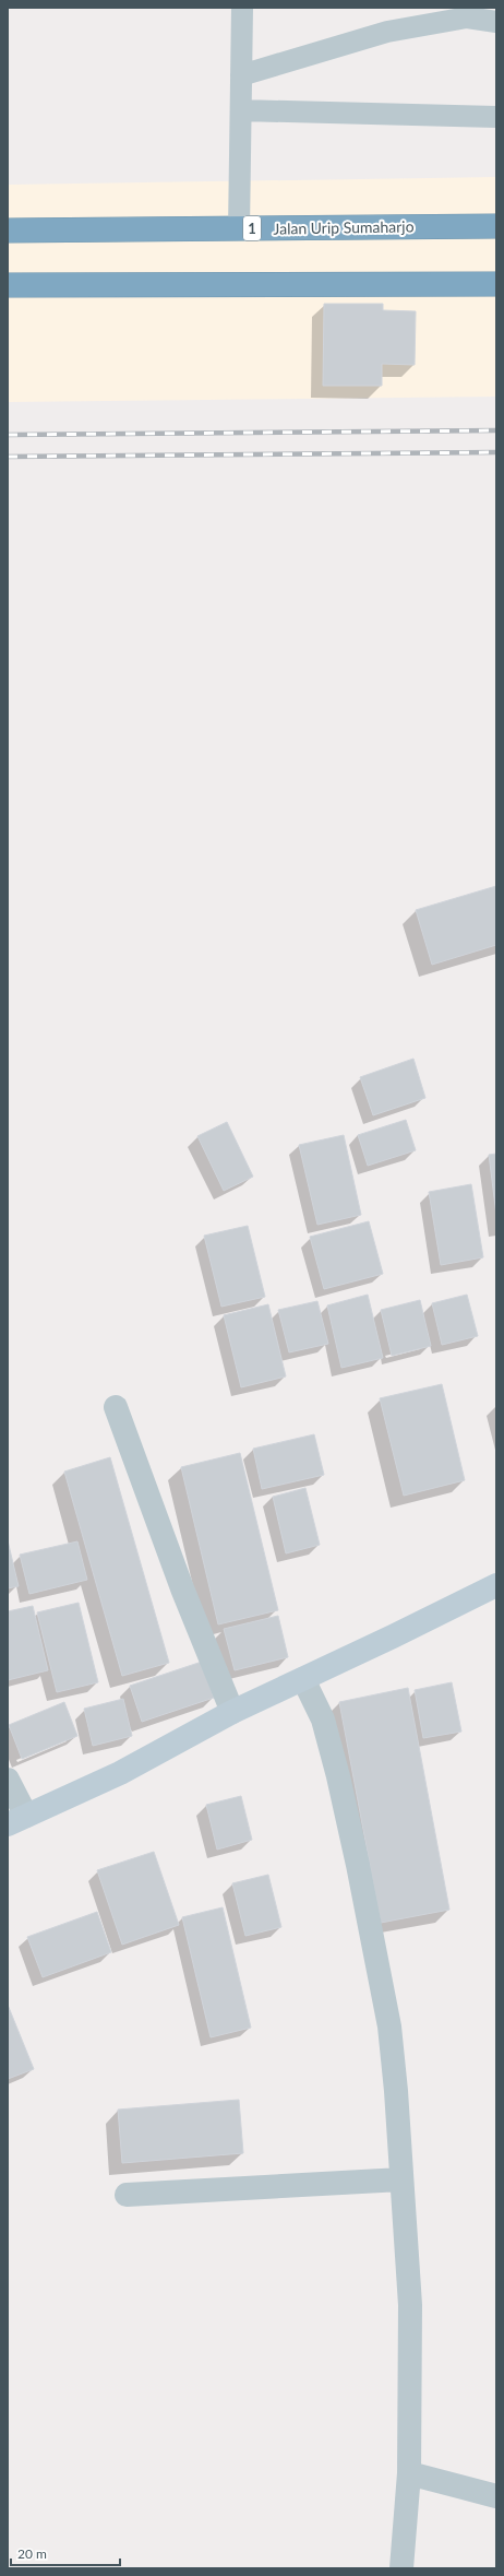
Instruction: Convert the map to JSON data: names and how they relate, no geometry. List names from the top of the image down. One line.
{"streets":{"highway":["Jalan Urip Sumaharjo","1"]},"scale_bar":"20 m"}
